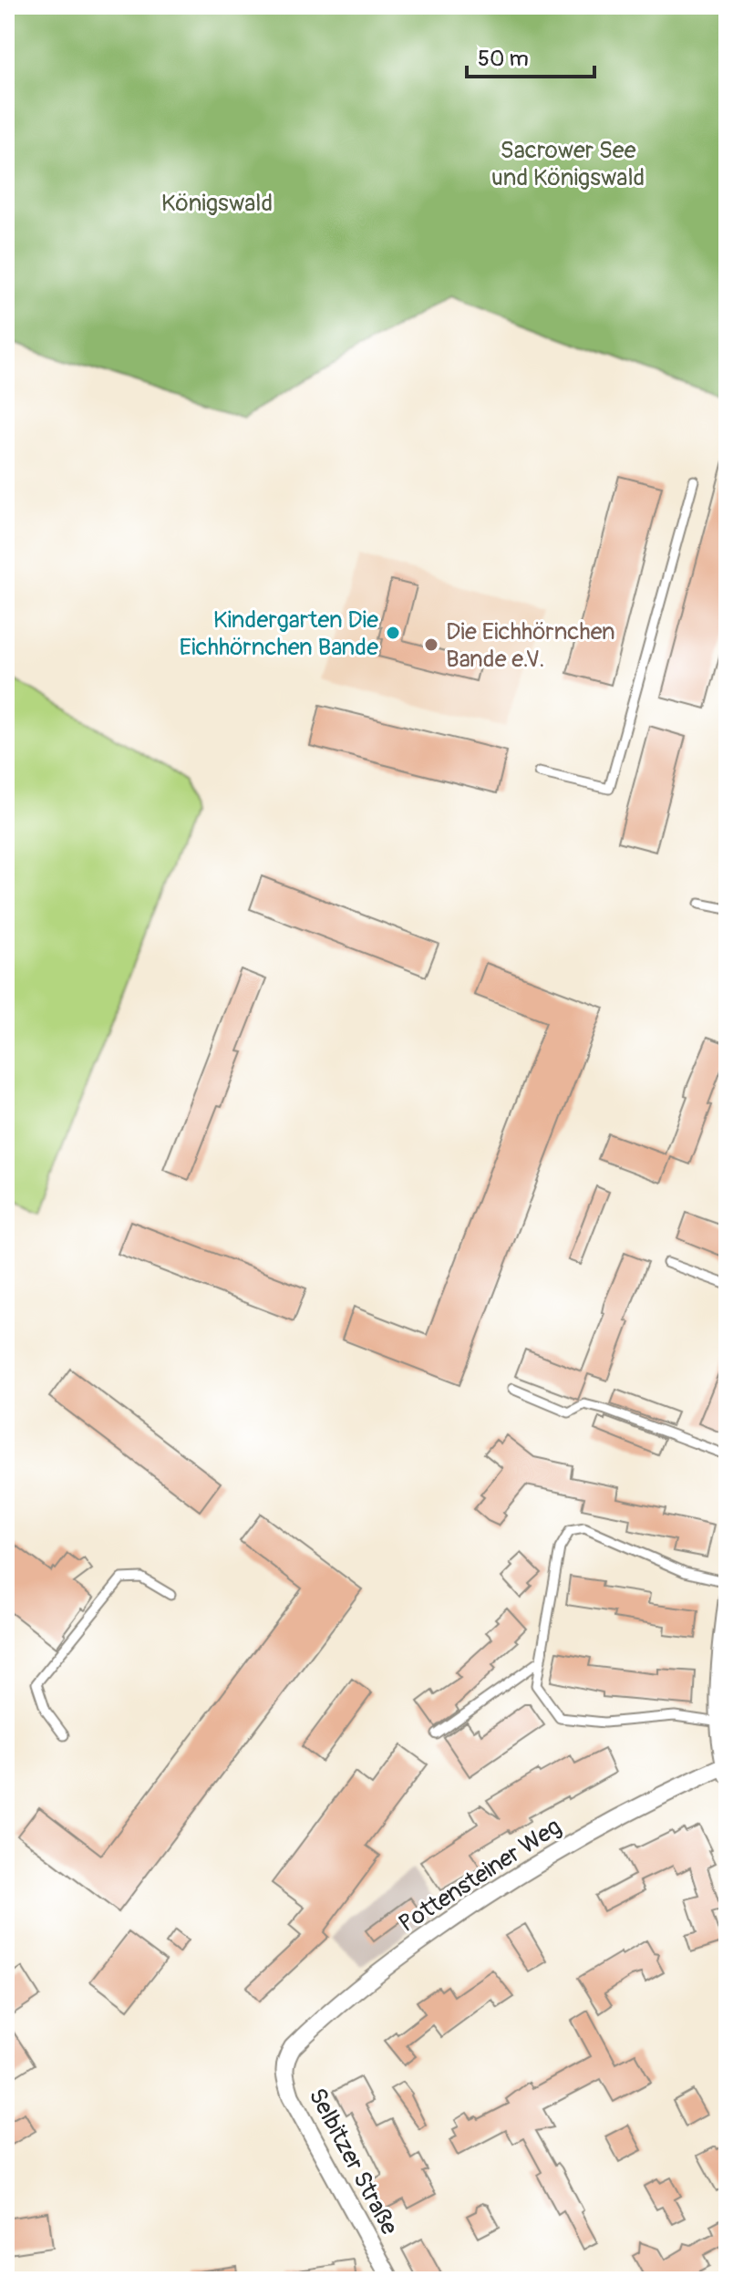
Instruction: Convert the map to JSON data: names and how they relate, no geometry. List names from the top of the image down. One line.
{"streets":{"street":["Pottensteiner Weg","Selbitzer Straße"]},"crossings":[["Pottensteiner Weg","Selbitzer Straße"]],"parks":["Sacrower See und Königswald","Königswald"],"places":["Kindergarten Die Eichhörnchen Bande","Die Eichhörnchen Bande e.V."],"scale_bar":"50 m"}
